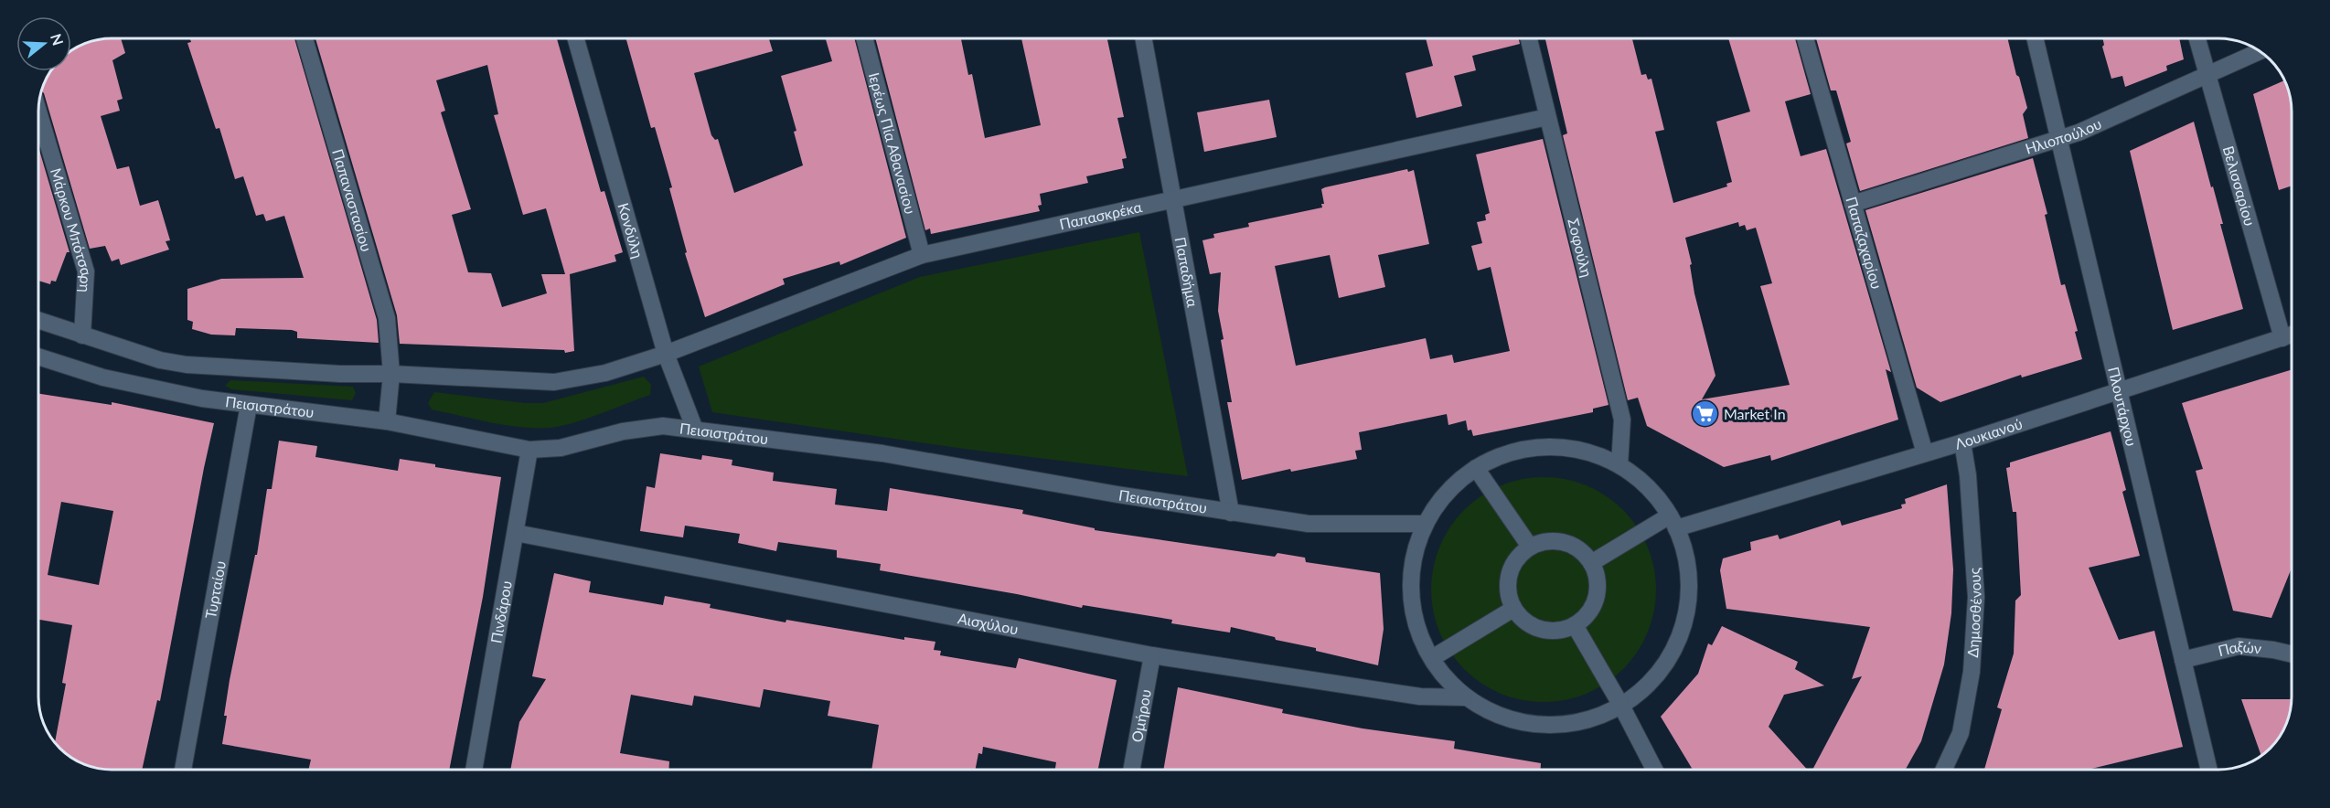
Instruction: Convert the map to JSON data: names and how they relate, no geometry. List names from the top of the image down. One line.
{"streets":{"street":["Ηλιοπούλου","Ιερέως Πία Αθανασίου","Βελισσαρίου","Παπαναστασίου","Παπασκρέκα","Μάρκου Μπότσαρη","Κονδύλη","Παπαζαχαρίου","Σοφούλη","Παπαδήμα","Πλουτάρχου","Πεισιστράτου","Λουκιανού","Τυρταίου","Πινδάρου","Δημοσθένους","Αισχύλου","Παξών","Ομήρου"]},"crossings":[["Ηλιοπούλου","Βελισσαρίου"],["Ηλιοπούλου","Παπαζαχαρίου"],["Ηλιοπούλου","Πλουτάρχου"],["Ιερέως Πία Αθανασίου","Παπασκρέκα"],["Βελισσαρίου","Λουκιανού"],["Παπαναστασίου","Παπασκρέκα"],["Παπαναστασίου","Πεισιστράτου"],["Παπασκρέκα","Μάρκου Μπότσαρη"],["Παπασκρέκα","Κονδύλη"],["Παπασκρέκα","Σοφούλη"],["Παπασκρέκα","Παπαδήμα"],["Κονδύλη","Πεισιστράτου"],["Παπαζαχαρίου","Λουκιανού"],["Παπαδήμα","Πεισιστράτου"],["Πλουτάρχου","Λουκιανού"],["Πλουτάρχου","Παξών"],["Πεισιστράτου","Τυρταίου"],["Πεισιστράτου","Πινδάρου"],["Λουκιανού","Δημοσθένους"],["Πινδάρου","Αισχύλου"],["Αισχύλου","Ομήρου"]],"places":{"supermarket":["Market In"]},"north":"right"}
